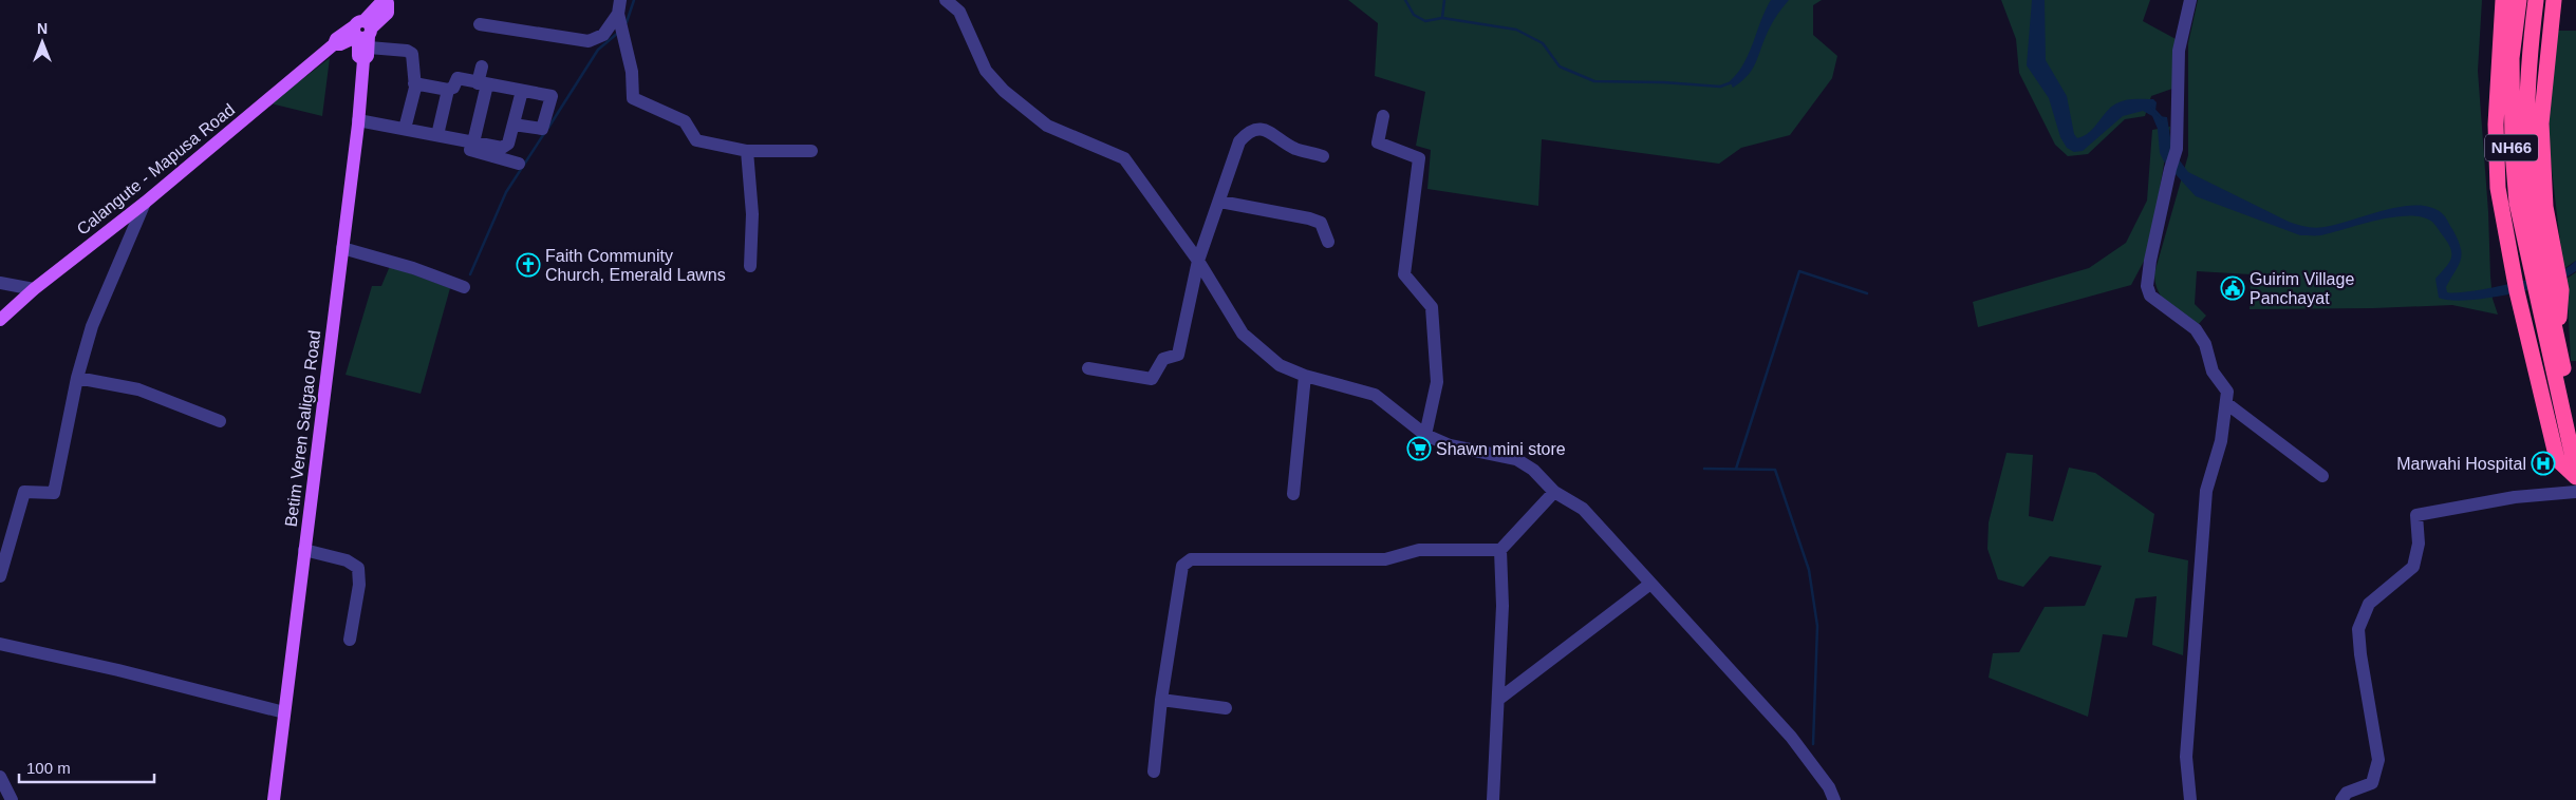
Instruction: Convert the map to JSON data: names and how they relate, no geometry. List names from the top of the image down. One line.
{"streets":{"highway":["NH66"],"main road":["Calangute - Mapusa Road","Betim Veren Saligao Road"]},"crossings":[["Calangute - Mapusa Road","Betim Veren Saligao Road"]],"places":{"church":["Faith Community Church, Emerald Lawns"],"public building":["Guirim Village Panchayat"],"supermarket":["Shawn mini store"],"hospital":["Marwahi Hospital"]},"scale_bar":"100 m","north":"top"}
